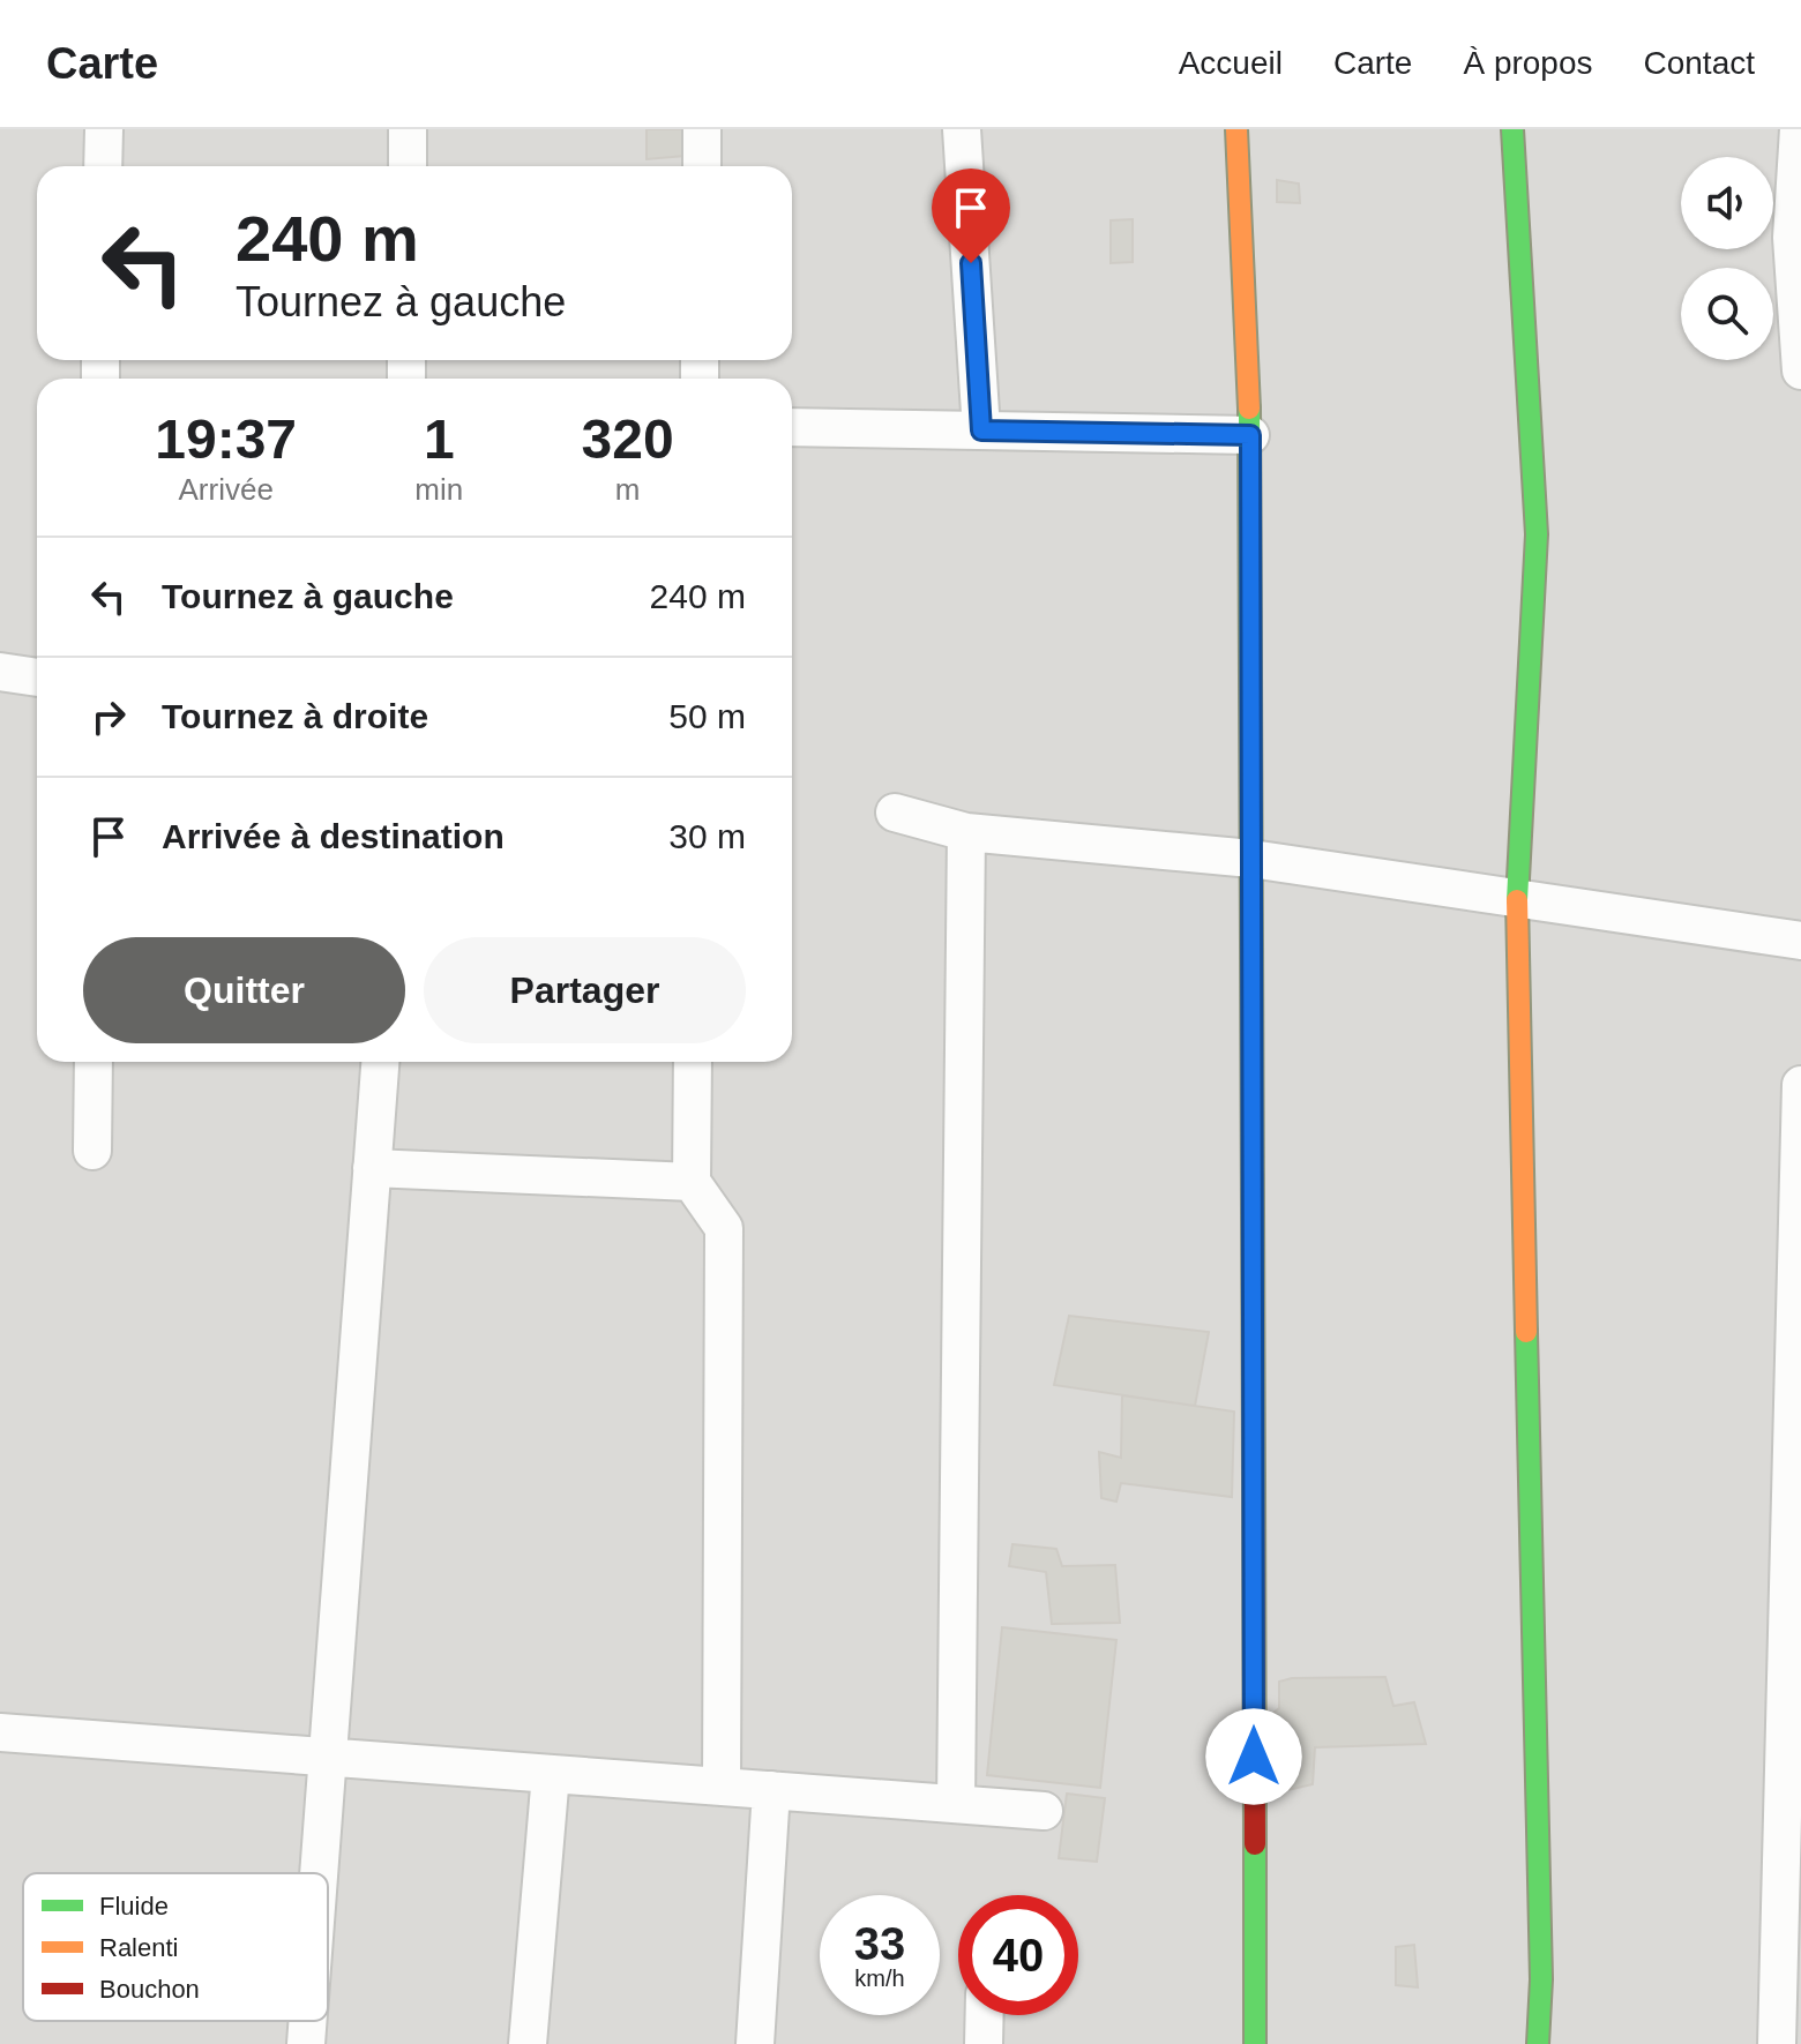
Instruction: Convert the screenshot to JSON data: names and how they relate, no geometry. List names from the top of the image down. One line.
{"legend":["Fluide","Ralenti","Bouchon"],"page":{"header":"Carte","nav":["Accueil","Carte","À propos","Contact"],"turn":["240 m","Tournez à gauche"],"eta":["19:37","Arrivée","1","min","320","m"],"list":[{"name":"Tournez à gauche","value":"240 m"},{"name":"Tournez à droite","value":"50 m"},{"name":"Arrivée à destination","value":"30 m"}],"buttons":["Quitter","Partager"],"speed":"33 km/h","limit":"40"}}
